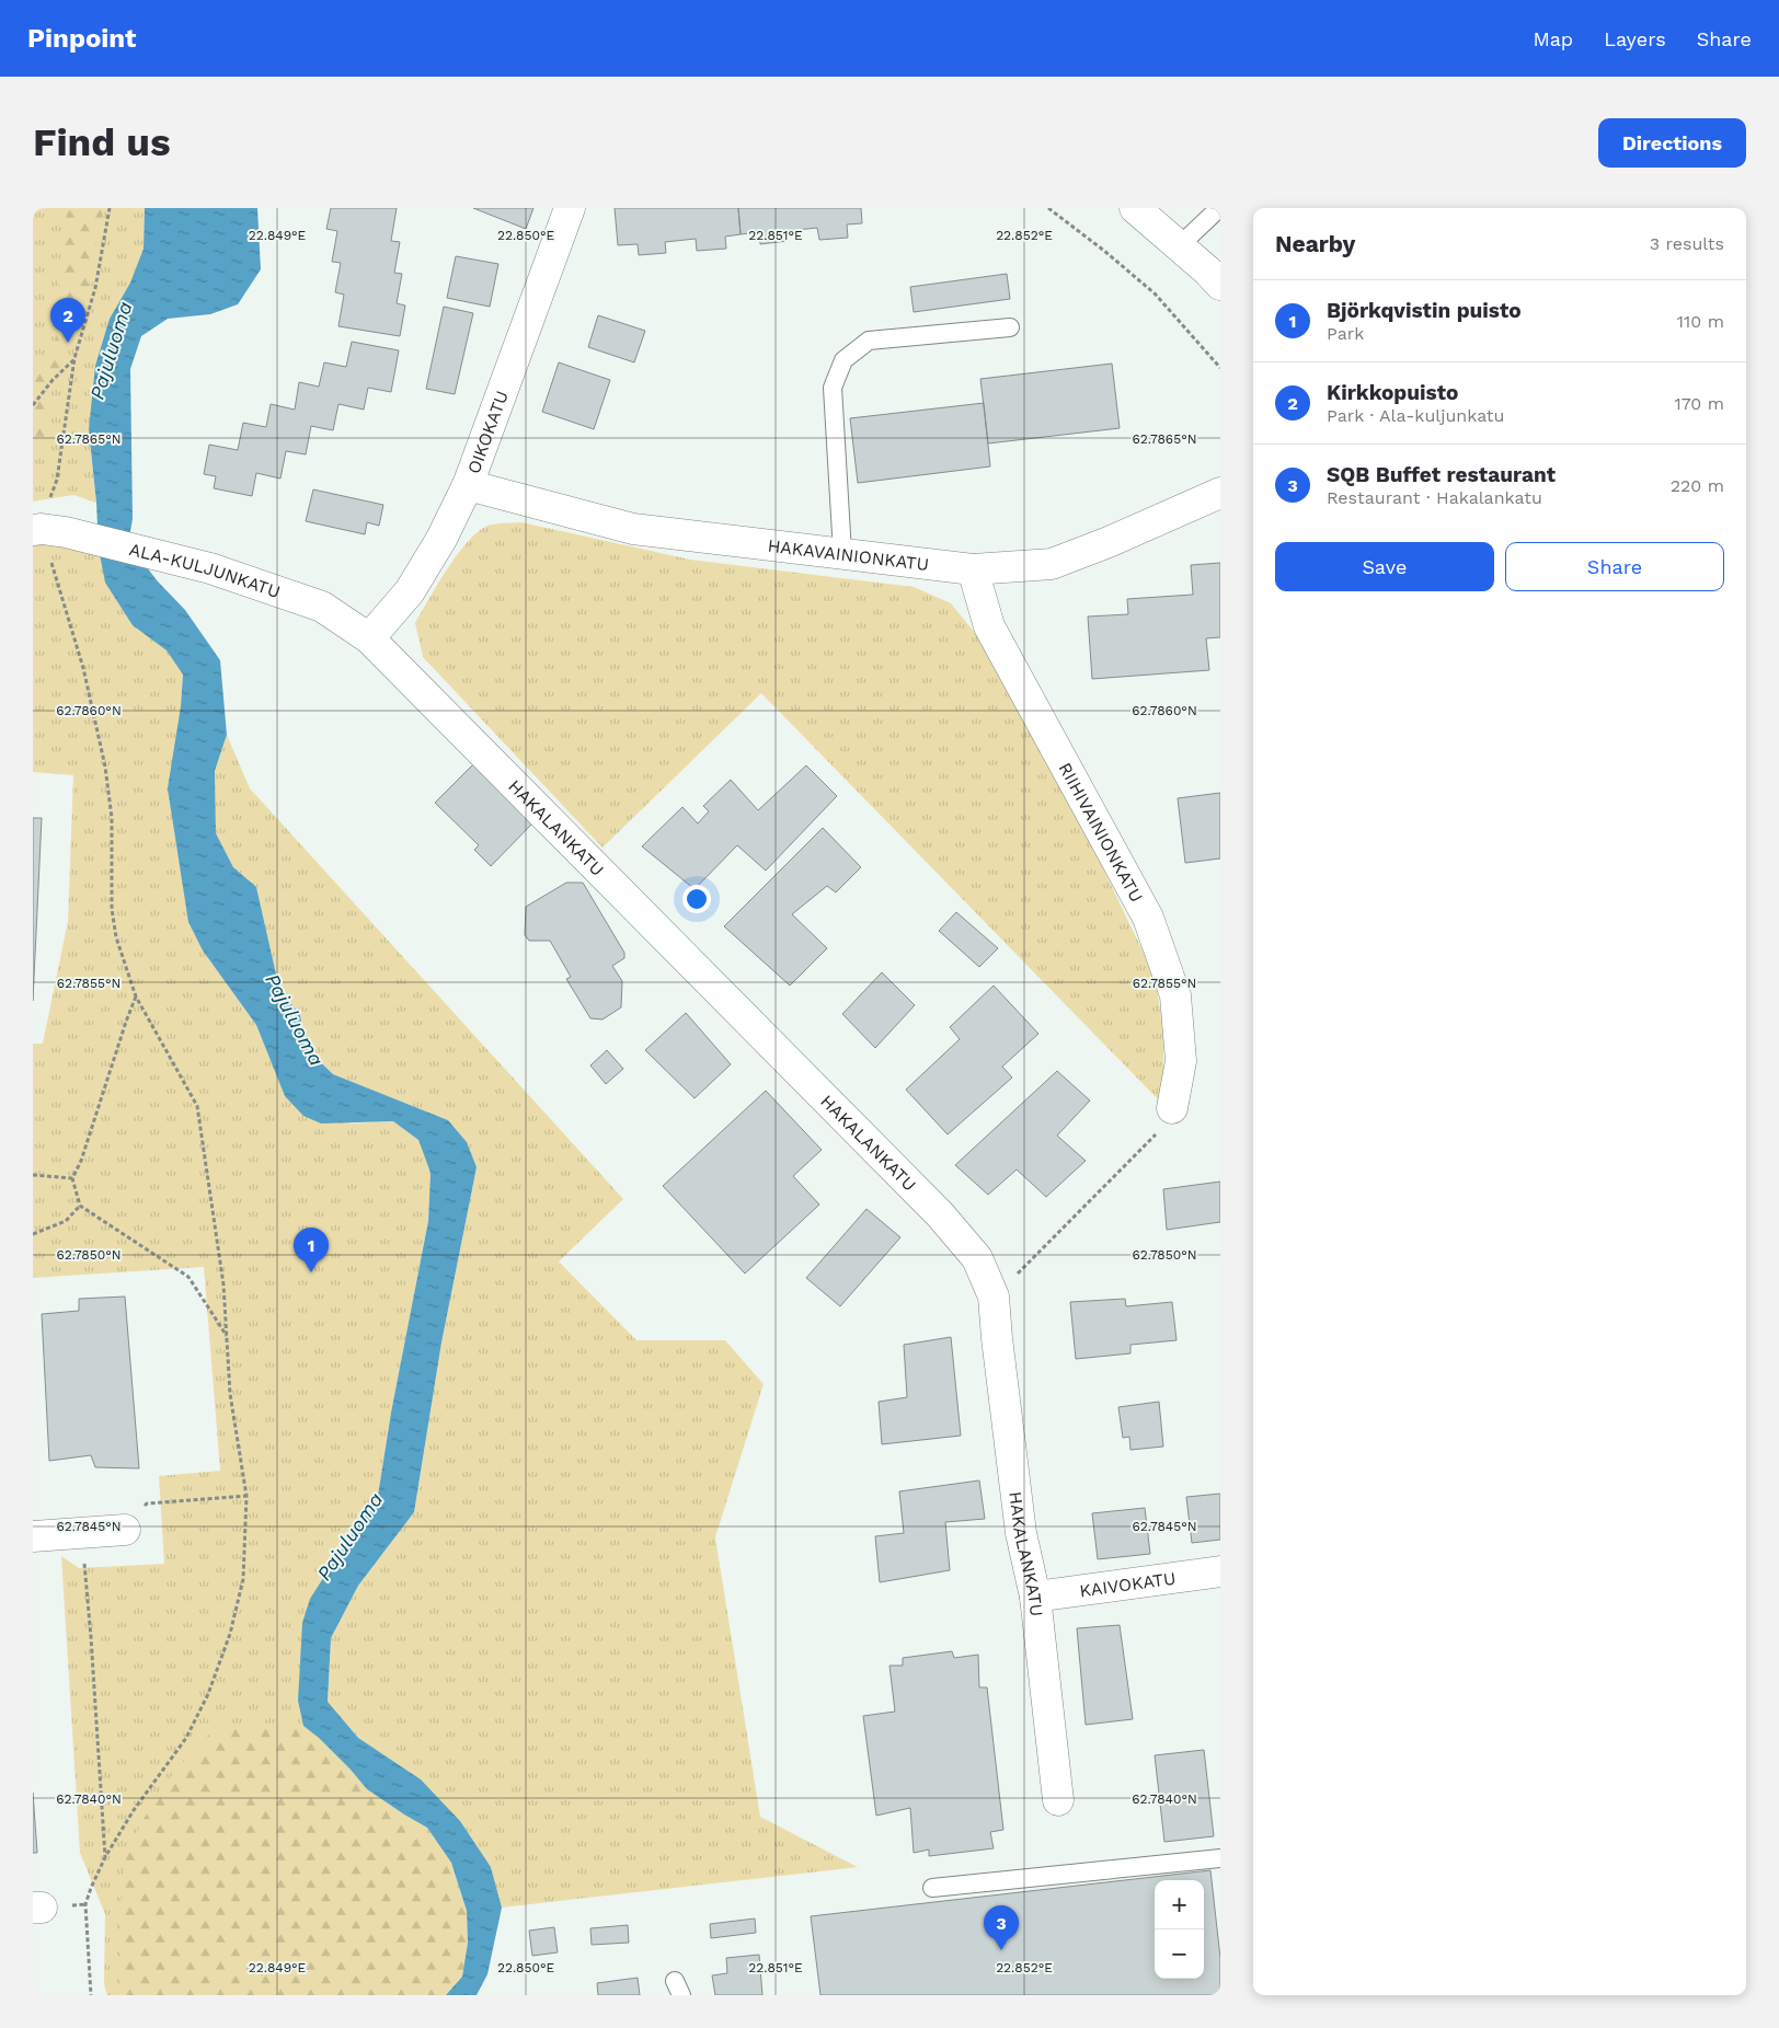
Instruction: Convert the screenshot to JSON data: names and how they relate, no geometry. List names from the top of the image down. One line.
{"streets":{"street":["OIKOKATU","HAKAVAINIONKATU","ALA-KULJUNKATU","HAKALANKATU","RIIHIVAINIONKATU","KAIVOKATU"]},"crossings":[["OIKOKATU","HAKAVAINIONKATU"],["OIKOKATU","ALA-KULJUNKATU"],["OIKOKATU","HAKALANKATU"],["HAKAVAINIONKATU","RIIHIVAINIONKATU"],["ALA-KULJUNKATU","HAKALANKATU"],["HAKALANKATU","KAIVOKATU"]],"water":["Pajuluoma"],"page":{"header":"Pinpoint","nav":["Map","Layers","Share"],"buttons":["Directions",["Save","Share"]],"title":"Find us","heading":["Nearby","3 results"],"list":[{"mark":"1","name":"Björkqvistin puisto","note":"Park","value":"110 m"},{"mark":"2","name":"Kirkkopuisto","note":"Park · Ala-kuljunkatu","value":"170 m"},{"mark":"3","name":"SQB Buffet restaurant","note":"Restaurant · Hakalankatu","value":"220 m"}],"pins":["2","1","3"],"map_buttons":["+","−"]},"coordinates":["22.849°E","22.850°E","22.851°E","22.852°E","62.7865°N","62.7860°N","62.7855°N","62.7850°N","62.7845°N","62.7840°N"]}
